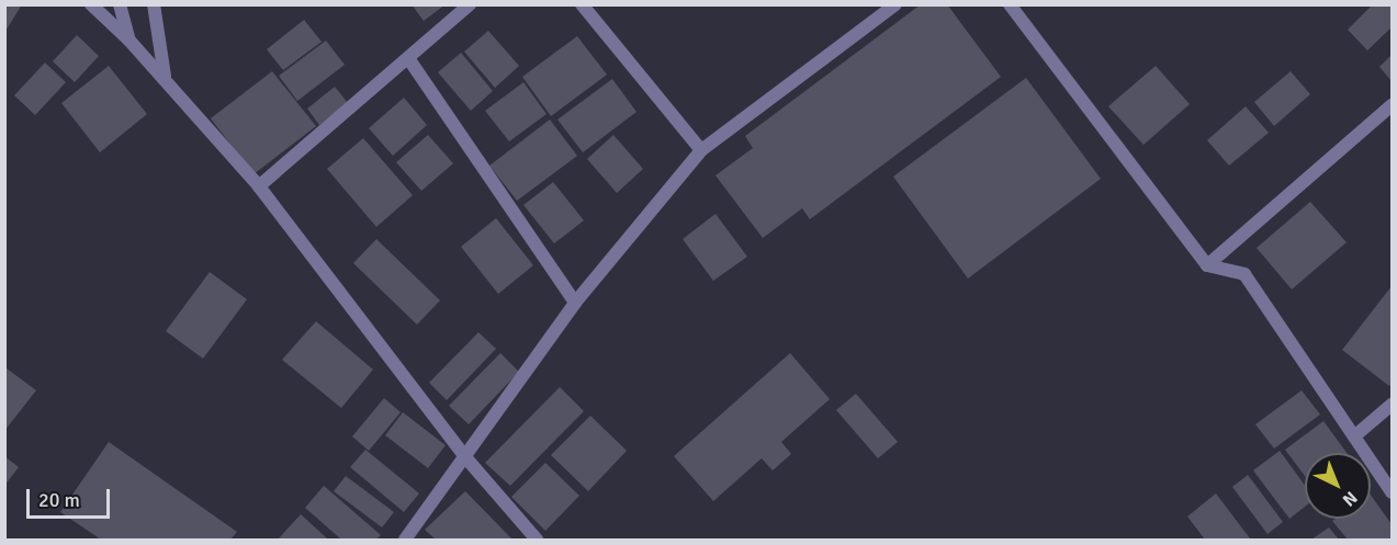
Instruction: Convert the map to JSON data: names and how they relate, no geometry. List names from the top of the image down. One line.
{"scale_bar":"20 m","north":"bottom right"}
